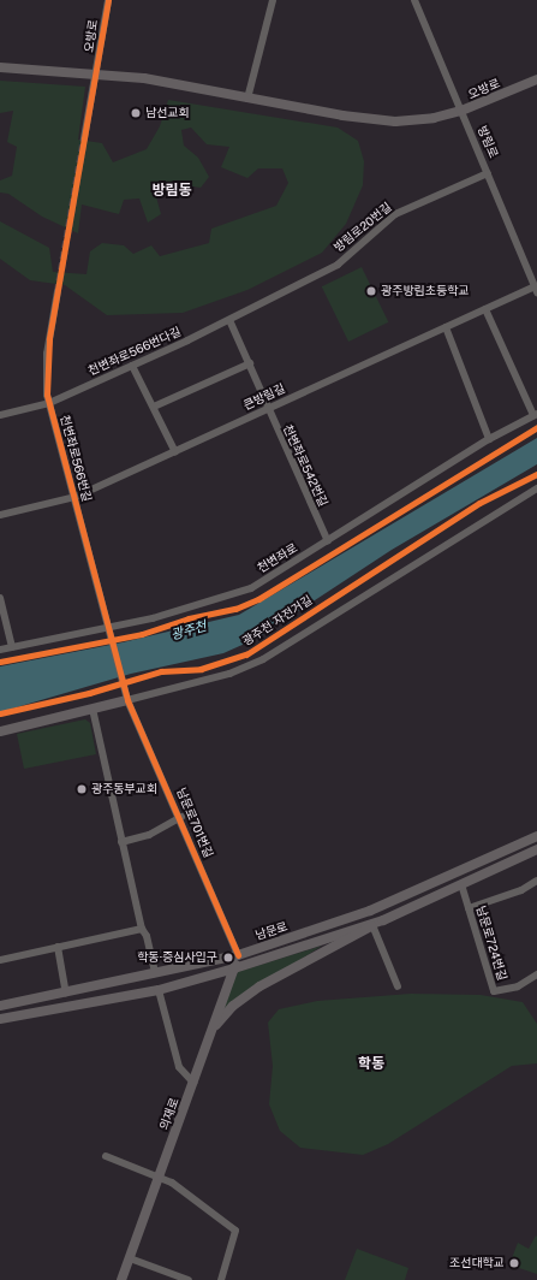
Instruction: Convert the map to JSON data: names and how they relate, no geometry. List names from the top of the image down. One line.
{"streets":{"main road":["오방로","남문로","의재로"],"street":["방림로","방림로20번길","천변좌로566번다길","큰방림길","천변좌로566번길","천변좌로542번길","천변좌로","남문로701번길","남문로724번길"],"cycle path":["광주천 자전거길"]},"crossings":[["오방로","방림로"],["방림로","방림로20번길"],["방림로","큰방림길"],["방림로20번길","천변좌로566번다길"],["방림로20번길","천변좌로542번길"],["천변좌로566번다길","천변좌로566번길"],["천변좌로566번다길","천변좌로542번길"],["큰방림길","천변좌로566번길"],["큰방림길","천변좌로542번길"],["천변좌로566번길","천변좌로"],["천변좌로566번길","남문로701번길"],["천변좌로542번길","천변좌로"],["남문로701번길","남문로"],["남문로701번길","의재로"],["남문로","남문로724번길"],["남문로","의재로"]],"districts":["방림동","학동"],"water":["광주천"],"places":["남선교회","광주방림초등학교","광주동부교회","학동·증심사입구","조선대학교"]}
